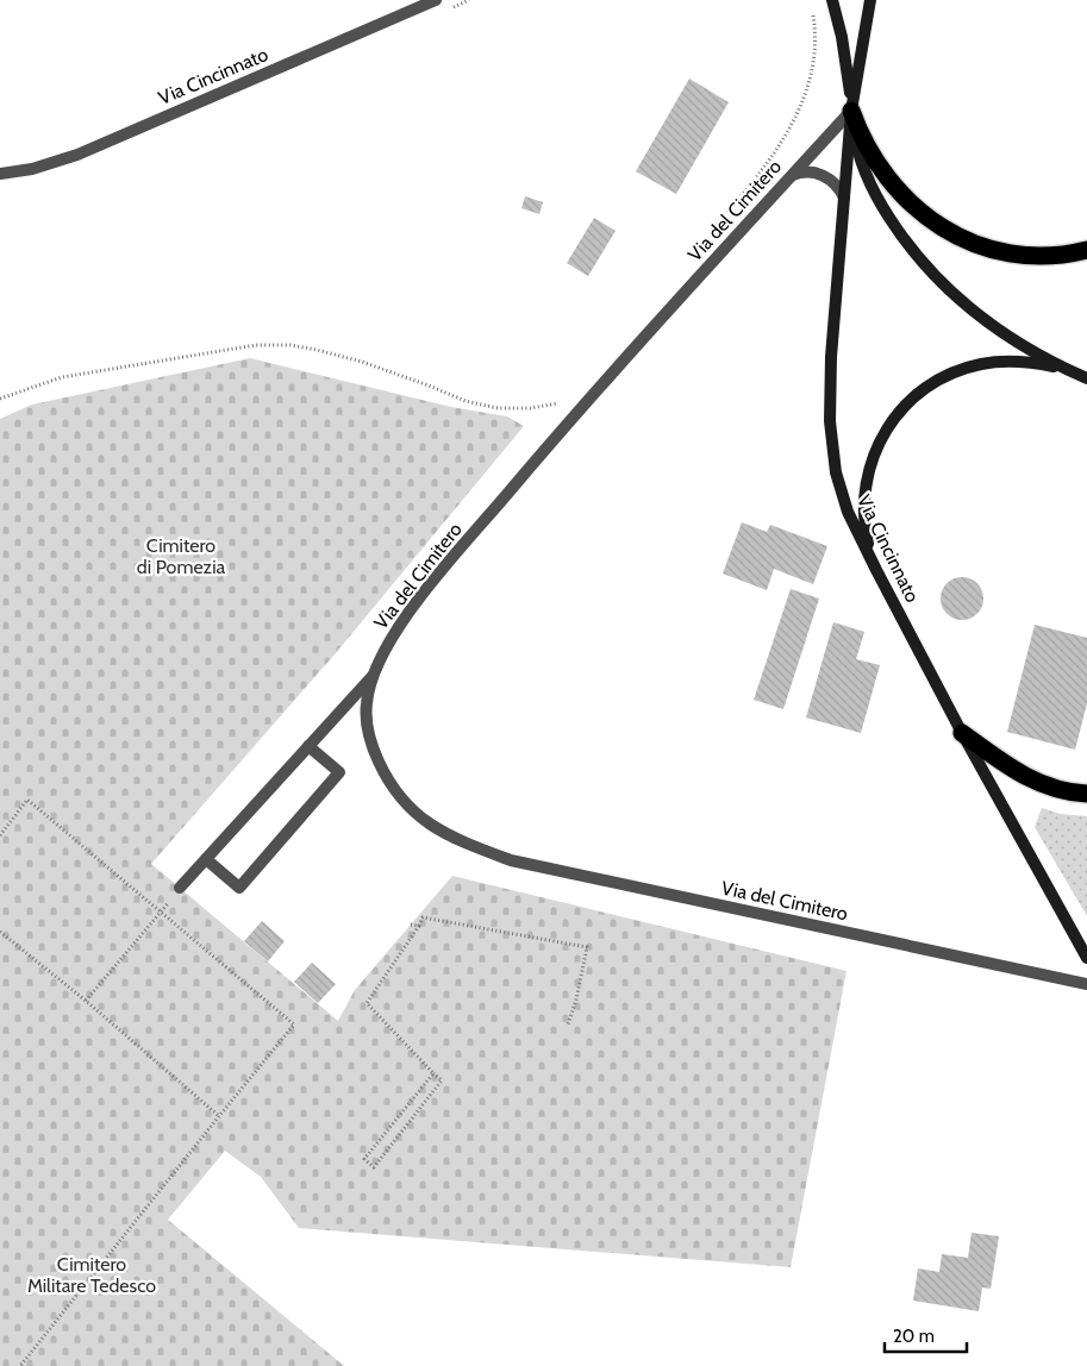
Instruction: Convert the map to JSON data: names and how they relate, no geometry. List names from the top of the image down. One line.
{"streets":{"street":["Via Cincinnato","Via del Cimitero"]},"crossings":[["Via Cincinnato","Via del Cimitero"]],"parks":["Cimitero di Pomezia","Cimitero Militare Tedesco"],"scale_bar":"20 m"}
